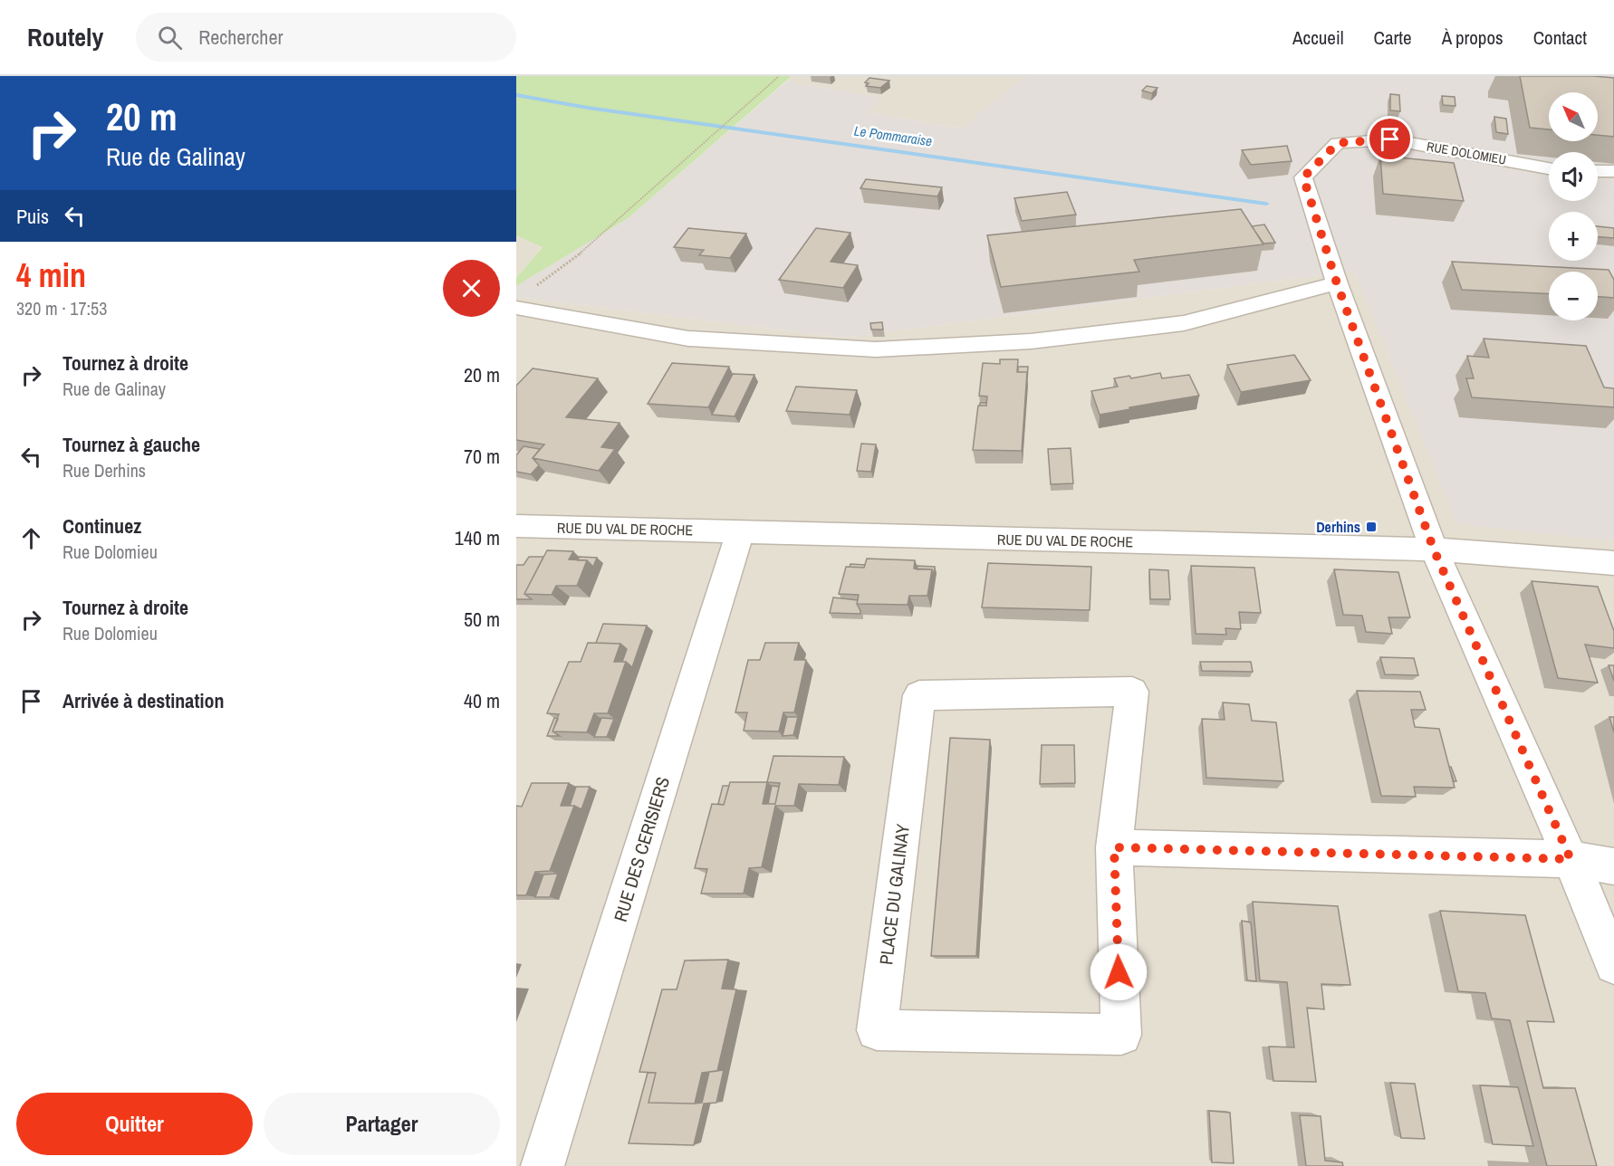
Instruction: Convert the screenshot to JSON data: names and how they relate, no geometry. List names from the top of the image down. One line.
{"streets":{"street":["RUE DOLOMIEU","RUE DU VAL DE ROCHE","RUE DES CERISIERS","PLACE DU GALINAY"]},"crossings":[["RUE DU VAL DE ROCHE","RUE DES CERISIERS"]],"water":["Le Pommaraise"],"places":{"transit":["Derhins"]},"north":"top left","page":{"header":"Routely","search":"Rechercher","nav":["Accueil","Carte","À propos","Contact"],"turn":["20 m","Rue de Galinay"],"map_buttons":["+","−"],"then":"Puis","heading":["4 min","320 m · 17:53"],"list":[{"name":"Tournez à droite","note":"Rue de Galinay","value":"20 m"},{"name":"Tournez à gauche","note":"Rue Derhins","value":"70 m"},{"name":"Continuez","note":"Rue Dolomieu","value":"140 m"},{"name":"Tournez à droite","note":"Rue Dolomieu","value":"50 m"},{"name":"Arrivée à destination","value":"40 m"}],"buttons":["Quitter","Partager"]}}
